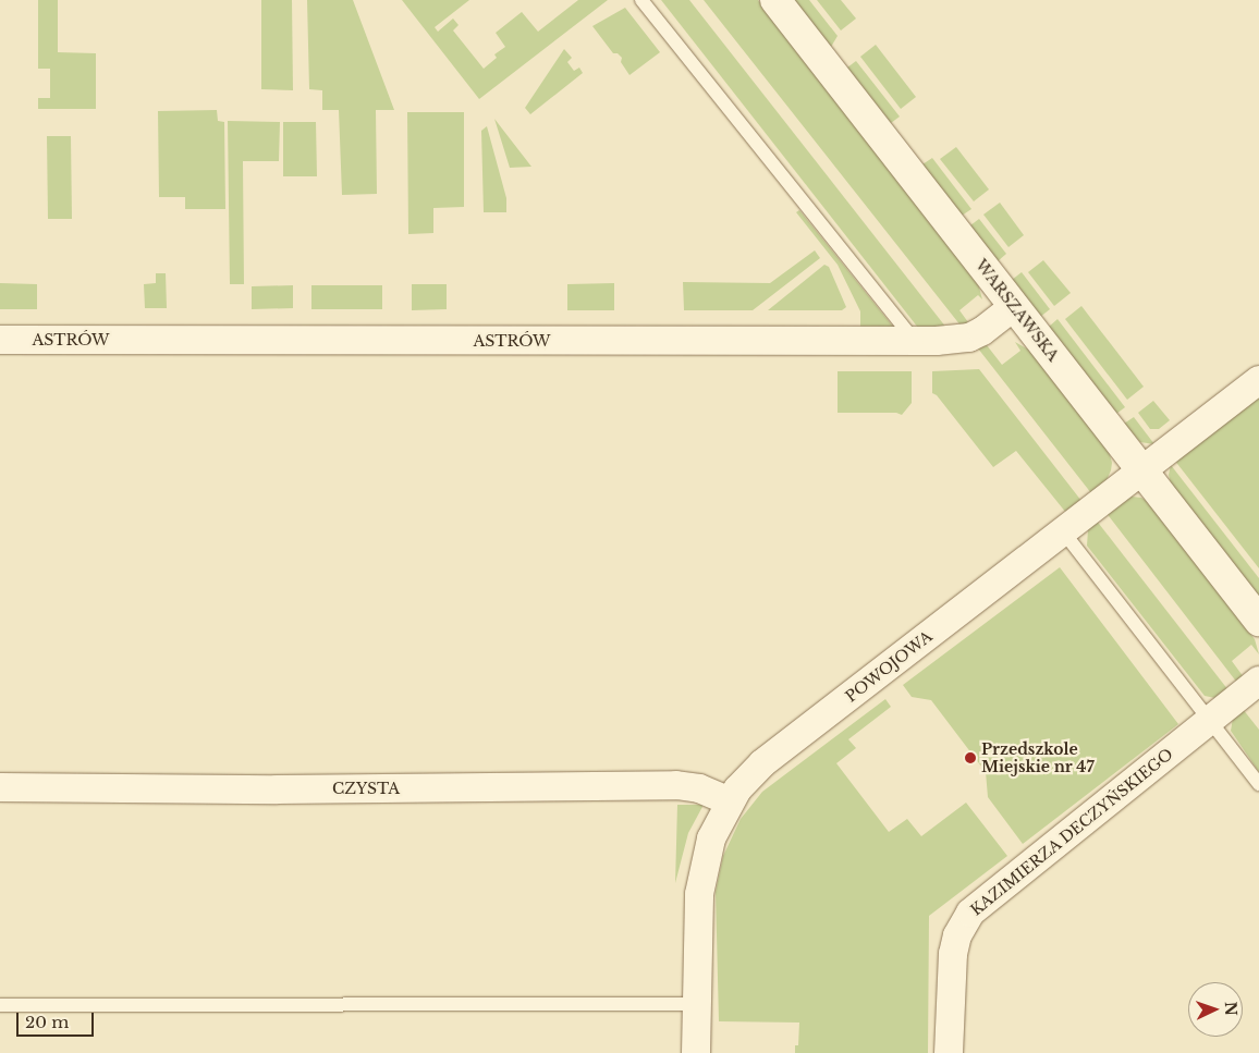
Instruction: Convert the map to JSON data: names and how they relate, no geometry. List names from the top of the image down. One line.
{"streets":{"street":["WARSZAWSKA","ASTRÓW","POWOJOWA","CZYSTA","KAZIMIERZA DECZYŃSKIEGO"]},"crossings":[["WARSZAWSKA","ASTRÓW"],["WARSZAWSKA","POWOJOWA"],["POWOJOWA","CZYSTA"]],"places":["Przedszkole Miejskie nr 47"],"scale_bar":"20 m","north":"right"}
